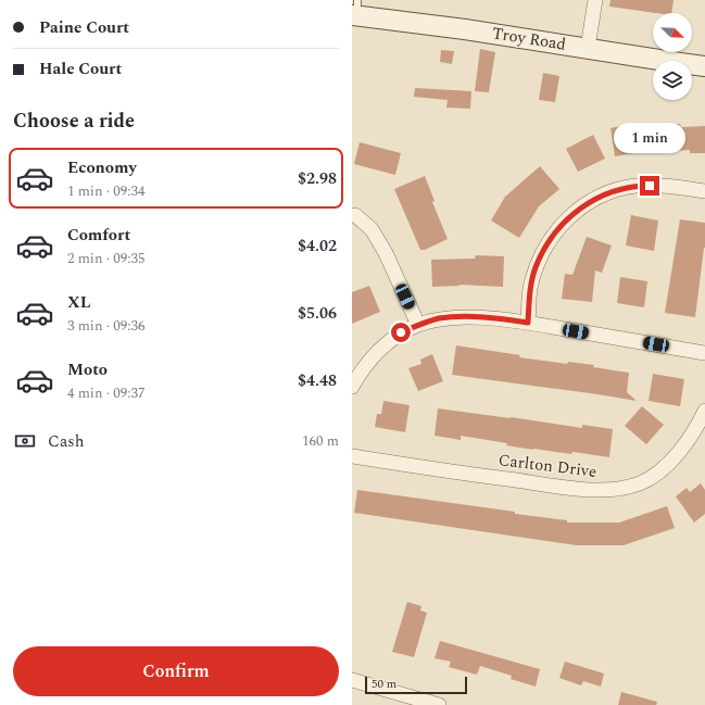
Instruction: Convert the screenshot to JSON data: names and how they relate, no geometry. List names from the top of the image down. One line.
{"streets":{"street":["Troy Road","Carlton Drive"]},"scale_bar":"50 m","north":"bottom right","page":{"banner":["Paine Court","Hale Court"],"heading":"Choose a ride","bubble":"1 min","list":[{"name":"Economy","note":"1 min · 09:34","value":"$2.98"},{"name":"Comfort","note":"2 min · 09:35","value":"$4.02"},{"name":"XL","note":"3 min · 09:36","value":"$5.06"},{"name":"Moto","note":"4 min · 09:37","value":"$4.48"}],"pay":["Cash","160 m"],"buttons":"Confirm","scale":"50 m"}}
